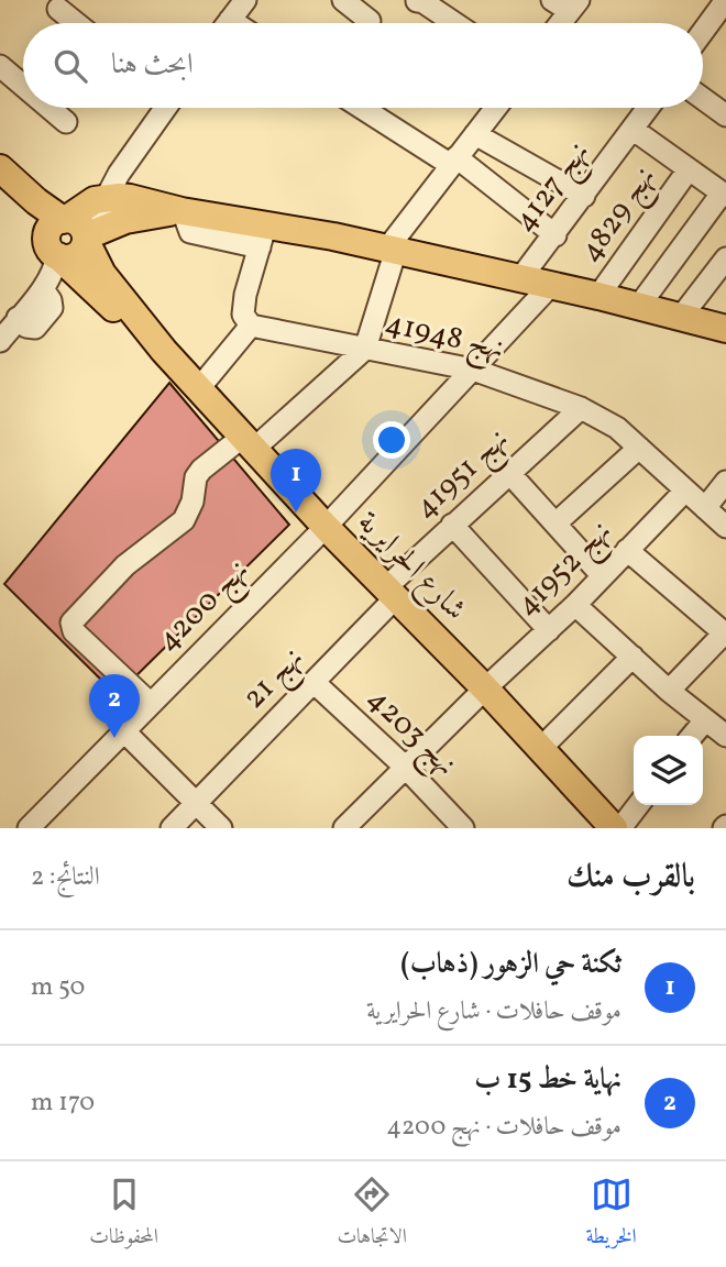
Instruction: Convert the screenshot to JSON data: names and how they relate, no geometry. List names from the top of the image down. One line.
{"streets":{"main road":["شارع الحرايرية"],"street":["نهج 4127","نهج 4829","نهج 41948","نهج 41951","نهج 41952","نهج 4200","نهج 21","نهج 4203"]},"crossings":[["نهج 41948","نهج 41951"],["نهج 41948","نهج 41952"],["نهج 41951","شارع الحرايرية"],["نهج 41951","نهج 21"],["شارع الحرايرية","نهج 41952"],["شارع الحرايرية","نهج 4200"],["شارع الحرايرية","نهج 21"],["نهج 41952","نهج 4203"],["نهج 21","نهج 4203"]],"page":{"search":"ابحث هنا","pins":["1","2"],"heading":["بالقرب منك","النتائج: 2"],"list":[{"mark":"1","name":"ثكنة حي الزهور (ذهاب)","note":"موقف حافلات · شارع الحرايرية","value":"50 m"},{"mark":"2","name":"نهاية خط 15 ب","note":"موقف حافلات · نهج 4200","value":"170 m"}],"nav":["الخريطة","الاتجاهات","المحفوظات"]}}
